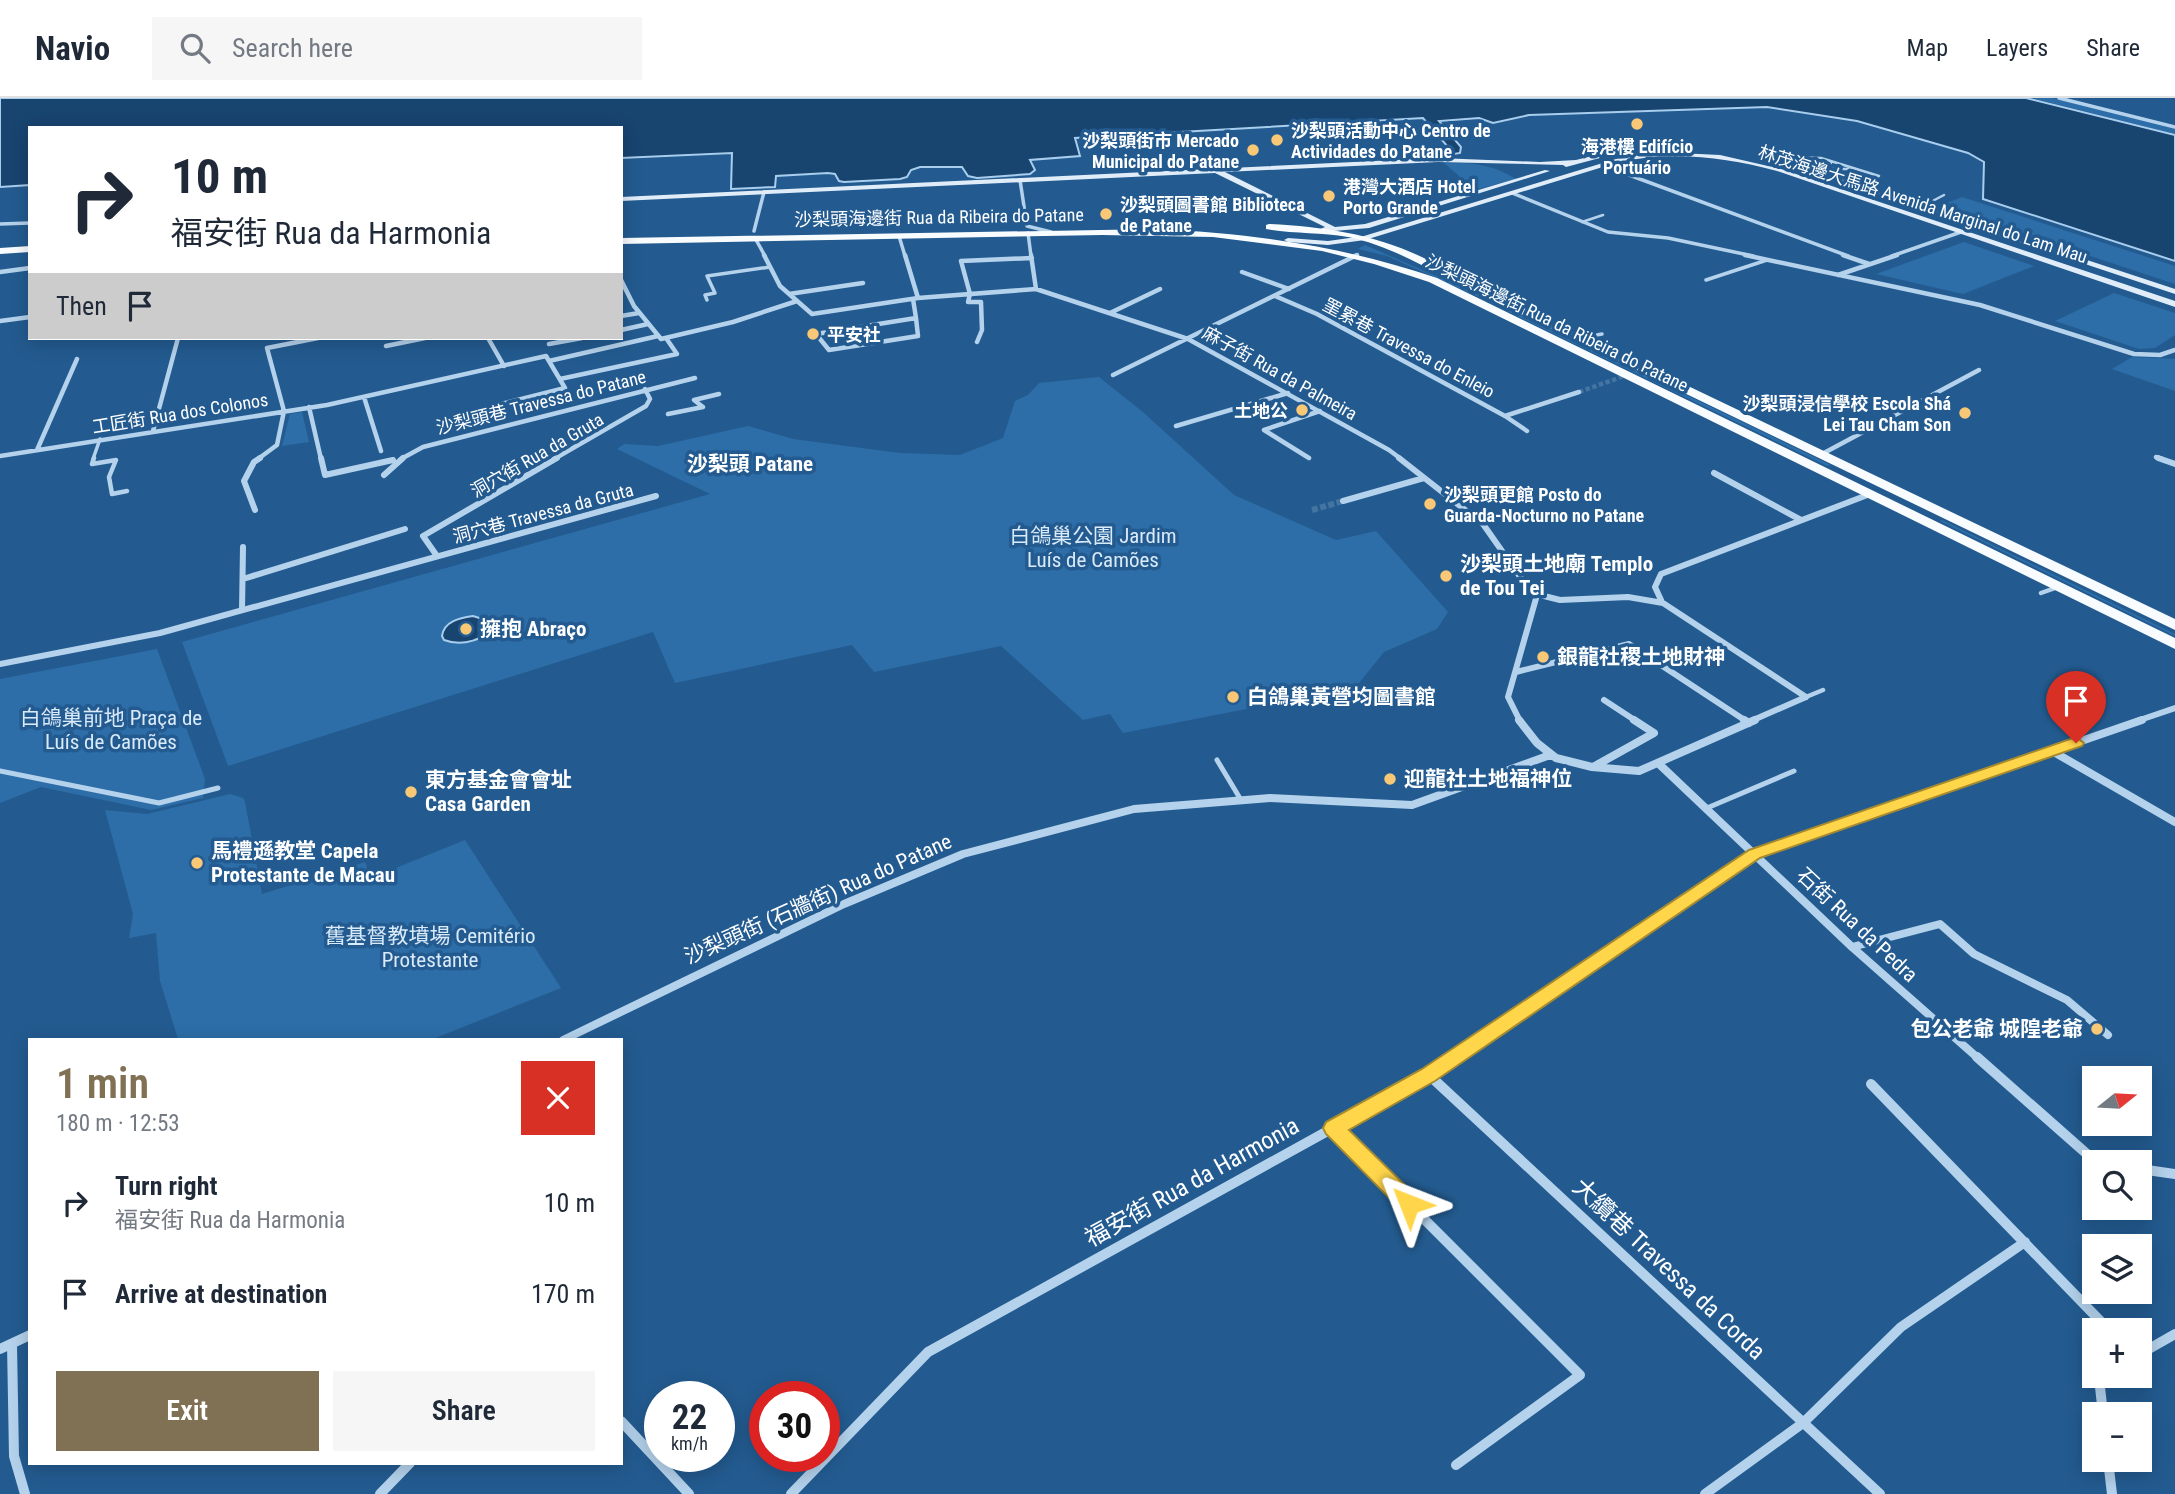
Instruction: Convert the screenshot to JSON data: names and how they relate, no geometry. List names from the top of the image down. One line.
{"streets":{"main road":["林茂海邊大馬路 Avenida Marginal do Lam Mau","沙梨頭海邊街 Rua da Ribeira do Patane"],"street":["罣累巷 Travessa do Enleio","麻子街 Rua da Palmeira","沙梨頭巷 Travessa do Patane","工匠街 Rua dos Colonos","洞穴街 Rua da Gruta","洞穴巷 Travessa da Gruta","沙梨頭街 (石牆街) Rua do Patane","石街 Rua da Pedra","福安街 Rua da Harmonia","大纜巷 Travessa da Corda"]},"crossings":[["林茂海邊大馬路 Avenida Marginal do Lam Mau","沙梨頭海邊街 Rua da Ribeira do Patane"],["麻子街 Rua da Palmeira","工匠街 Rua dos Colonos"],["沙梨頭巷 Travessa do Patane","洞穴街 Rua da Gruta"],["洞穴街 Rua da Gruta","洞穴巷 Travessa da Gruta"],["石街 Rua da Pedra","福安街 Rua da Harmonia"],["福安街 Rua da Harmonia","大纜巷 Travessa da Corda"]],"districts":["沙梨頭 Patane"],"parks":["白鴿巢公園 Jardim Luís de Camões","白鴿巢前地 Praça de Luís de Camões","舊基督教墳場 Cemitério Protestante"],"places":["海港樓 Edifício Portuário","沙梨頭活動中心 Centro de Actividades do Patane","沙梨頭街市 Mercado Municipal do Patane","港灣大酒店 Hotel Porto Grande","沙梨頭圖書館 Biblioteca de Patane","平安社","土地公","沙梨頭浸信學校 Escola Shá Lei Tau Cham Son","沙梨頭更館 Posto do Guarda-Nocturno no Patane","沙梨頭土地廟 Templo de Tou Tei","擁抱 Abraço","銀龍社稷土地財神","白鴿巢黃營均圖書館","迎龍社土地福神位","東方基金會會址 Casa Garden","馬禮遜教堂 Capela Protestante de Macau","包公老爺 城隍老爺"],"north":"right","page":{"header":"Navio","search":"Search here","nav":["Map","Layers","Share"],"turn":["10 m","福安街 Rua da Harmonia"],"then":"Then","heading":["1 min","180 m · 12:53"],"map_buttons":["+","−"],"list":[{"name":"Turn right","note":"福安街 Rua da Harmonia","value":"10 m"},{"name":"Arrive at destination","value":"170 m"}],"buttons":["Exit","Share"],"speed":"22 km/h","limit":"30"}}
